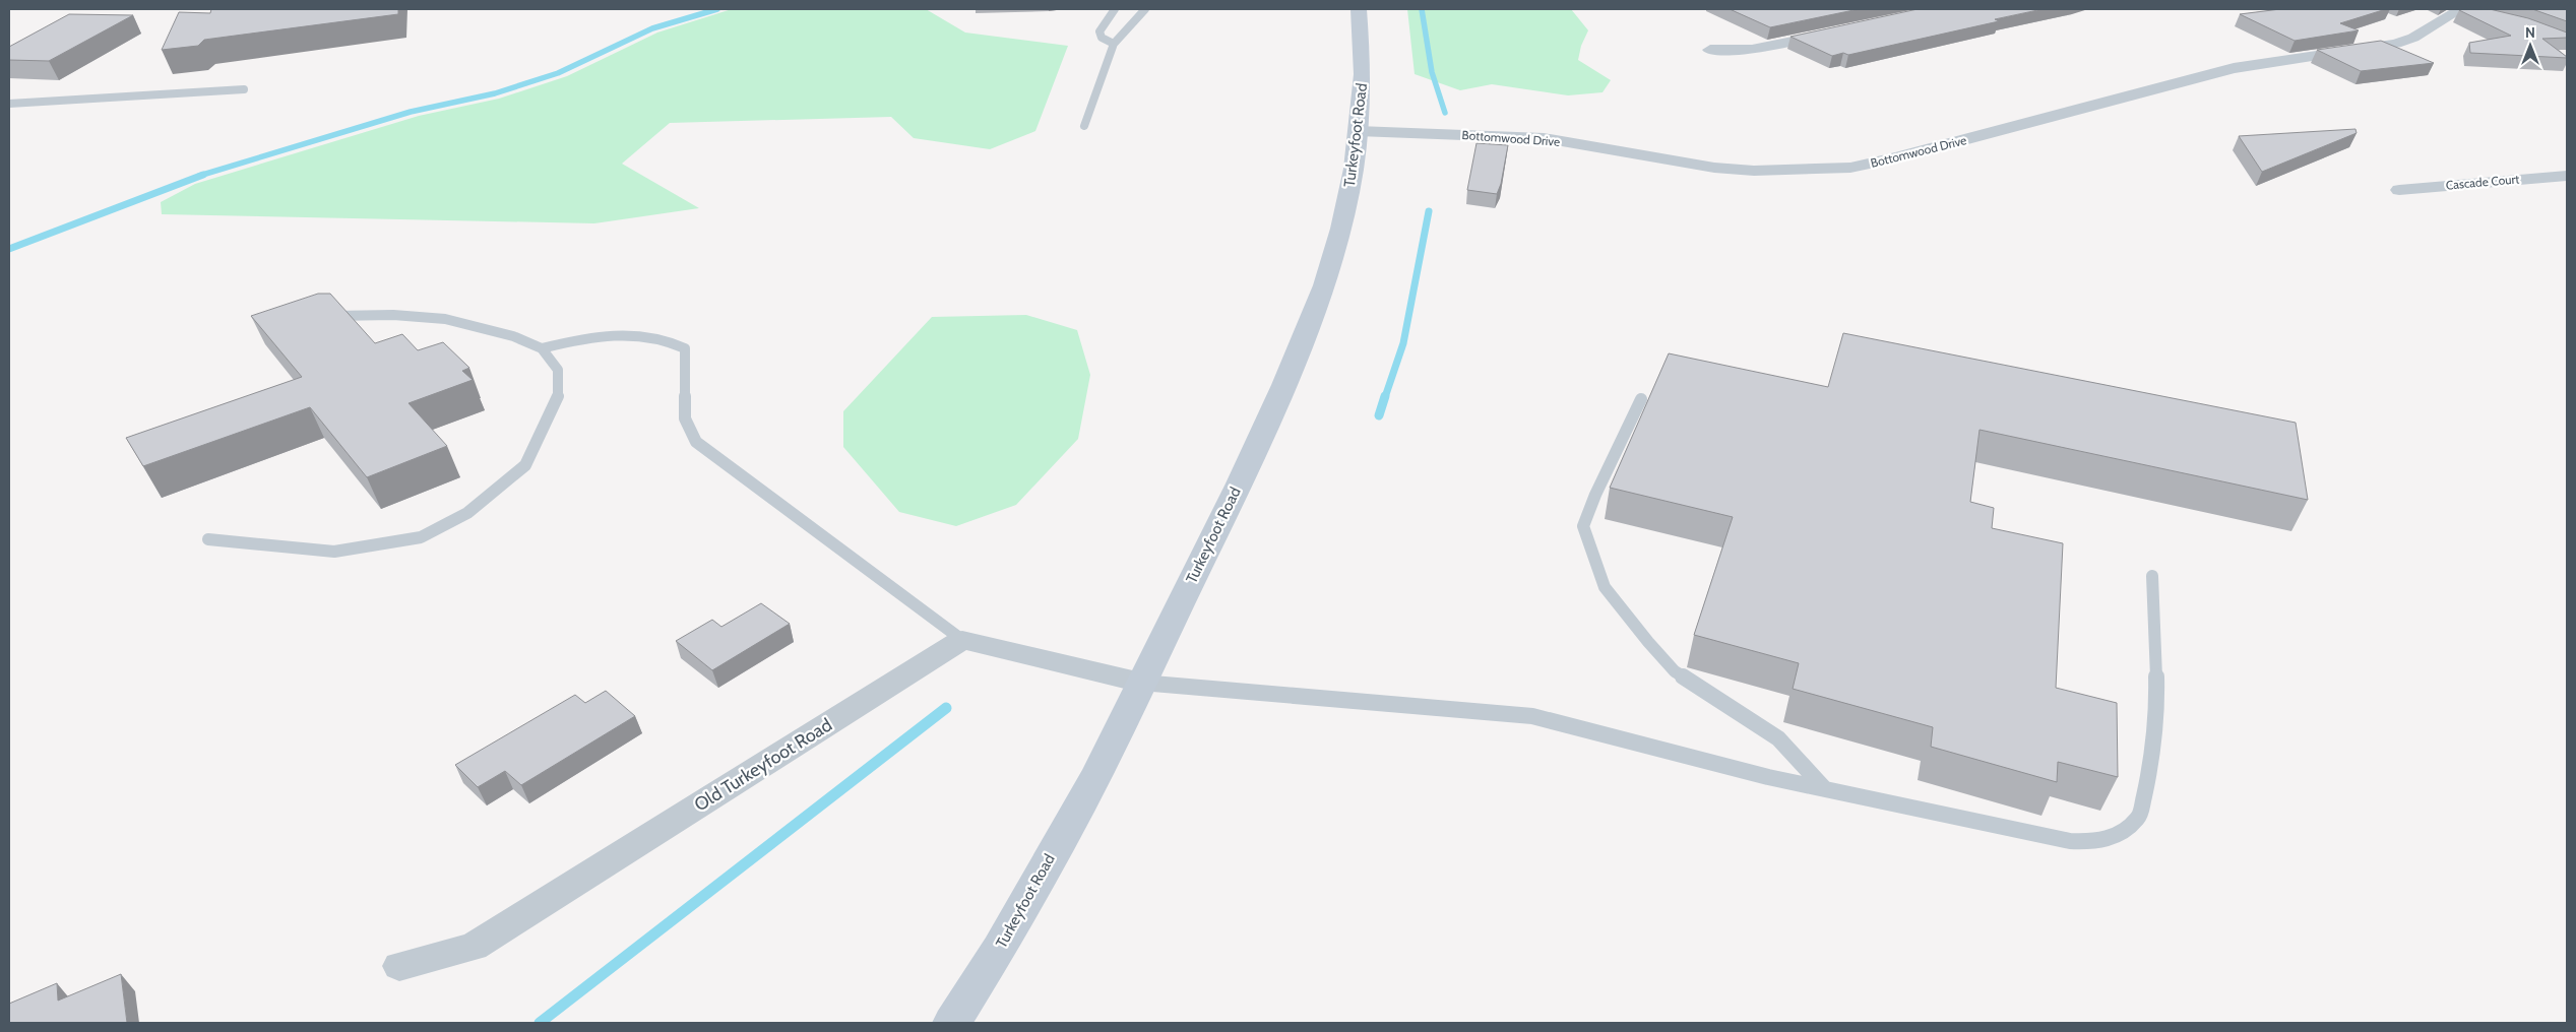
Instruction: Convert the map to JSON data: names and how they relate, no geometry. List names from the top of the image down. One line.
{"streets":{"main road":["Turkeyfoot Road"],"street":["Bottomwood Drive","Cascade Court","Old Turkeyfoot Road"]},"crossings":[["Turkeyfoot Road","Bottomwood Drive"]],"north":"top"}
